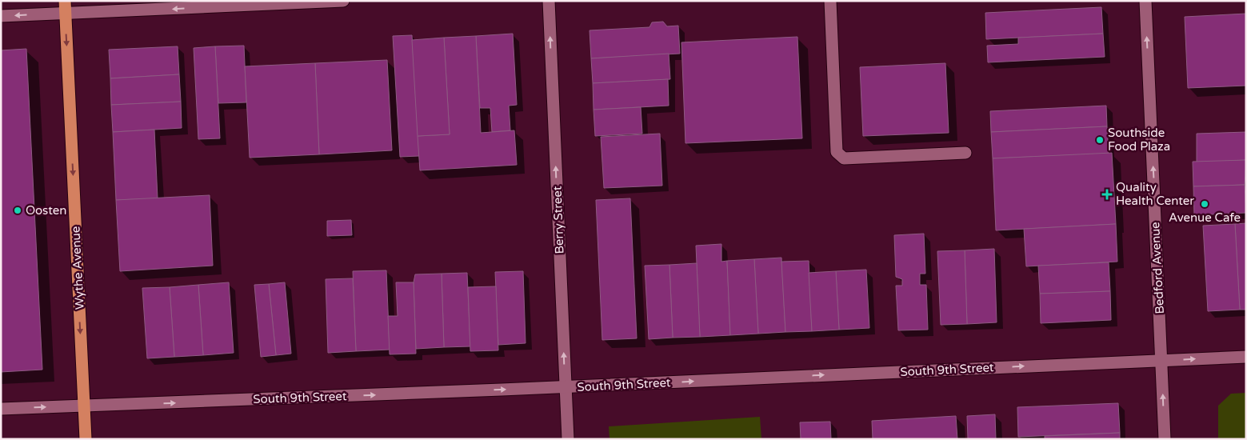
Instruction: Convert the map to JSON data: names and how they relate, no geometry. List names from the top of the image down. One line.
{"streets":{"main road":["Wythe Avenue"],"street":["Berry Street","Bedford Avenue","South 9th Street"]},"crossings":[["Berry Street","South 9th Street"],["Wythe Avenue","South 9th Street"],["Bedford Avenue","South 9th Street"]],"one_way":["Berry Street","Wythe Avenue","Bedford Avenue","South 9th Street"],"places":{"other":["Southside Food Plaza","Avenue Cafe","Oosten"],"health":["Quality Health Center"]}}
